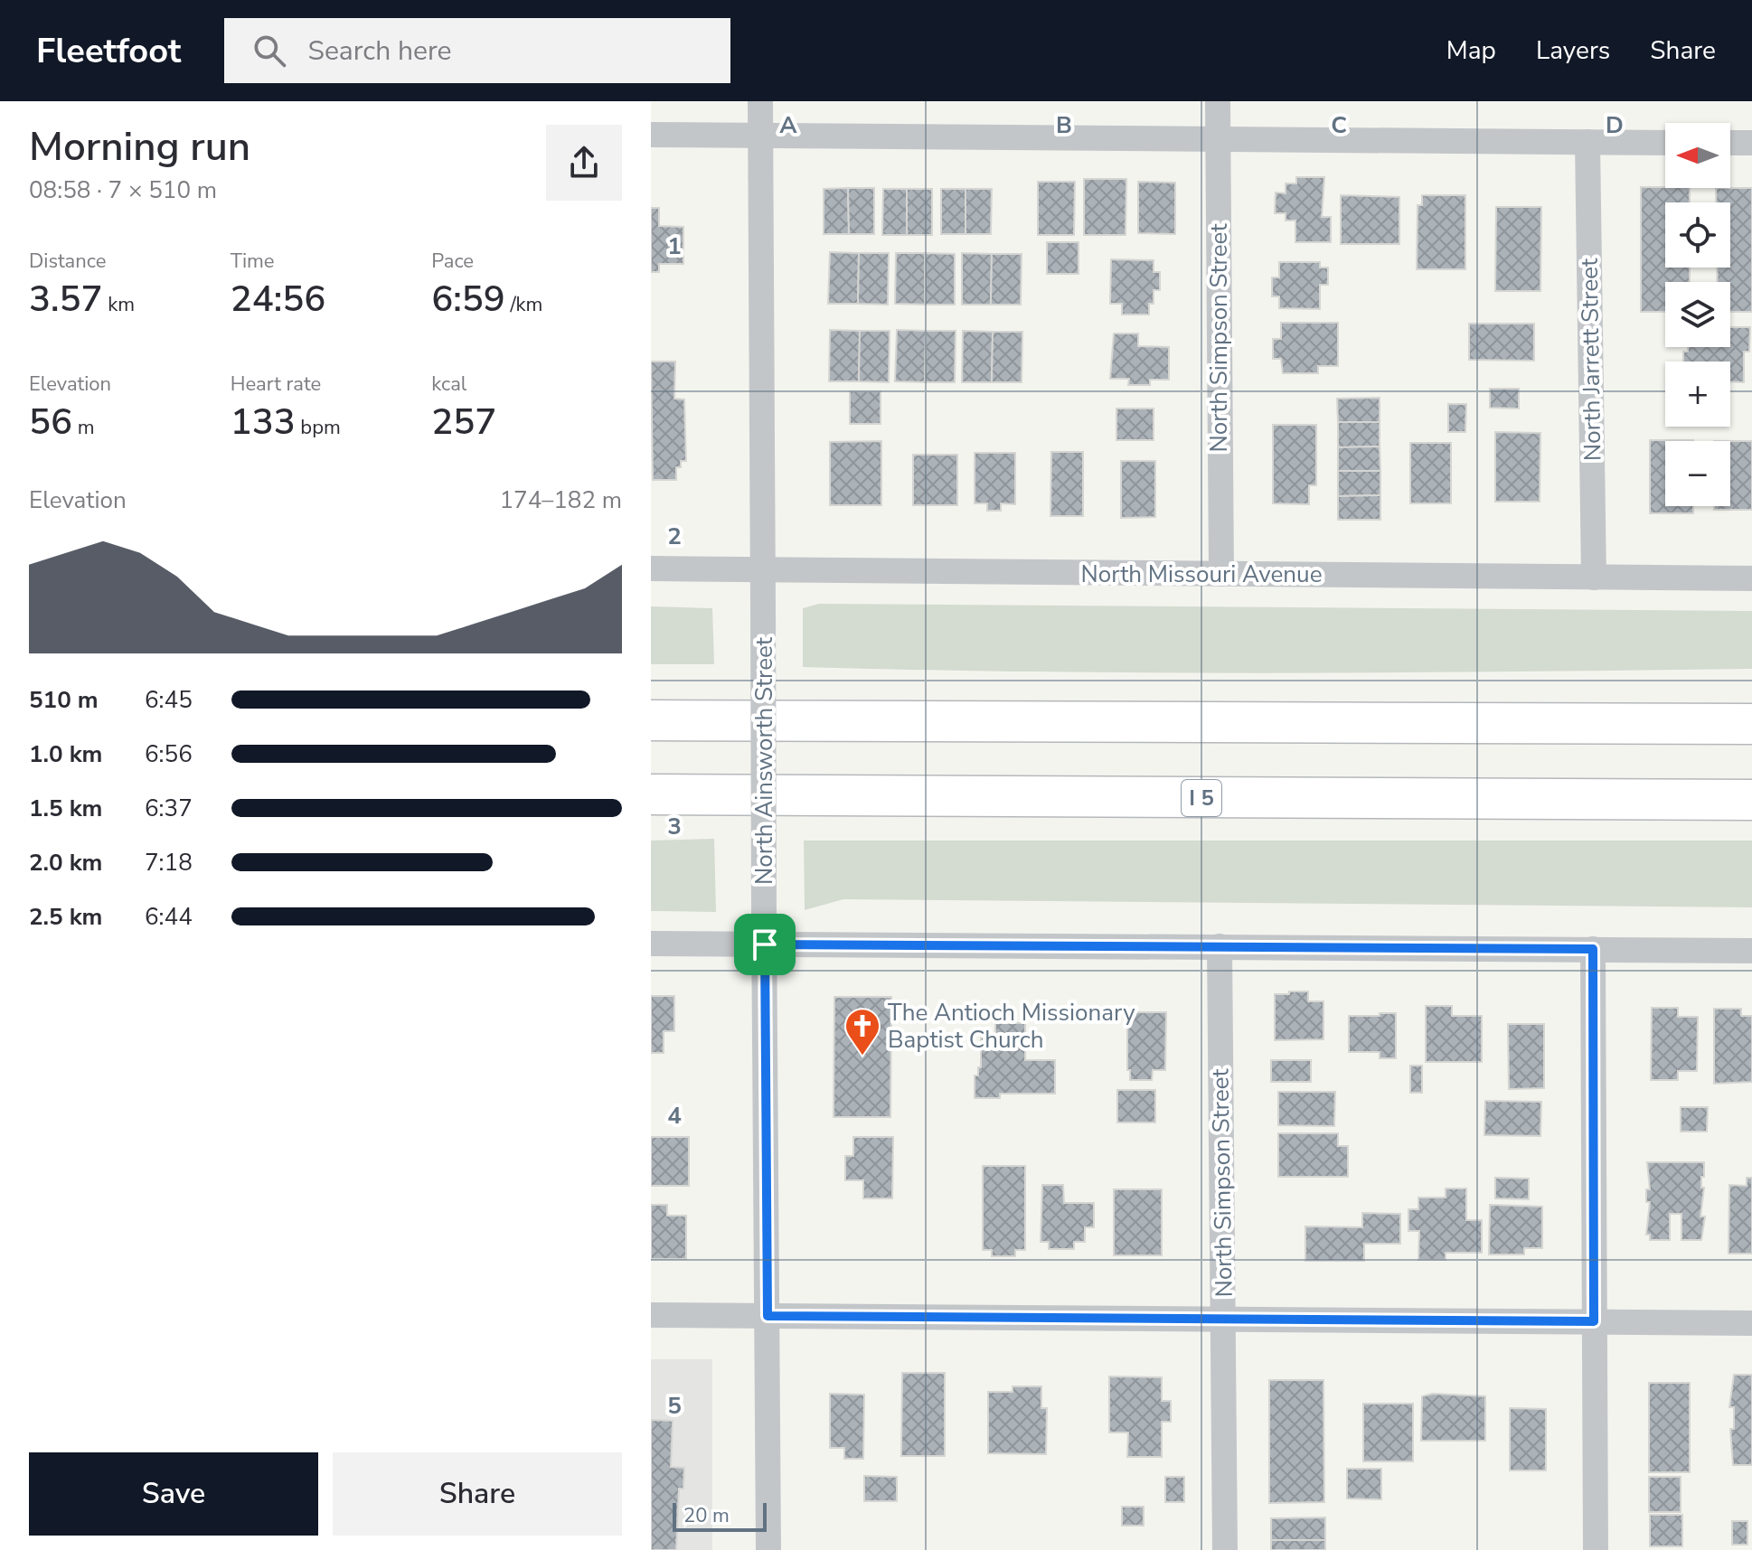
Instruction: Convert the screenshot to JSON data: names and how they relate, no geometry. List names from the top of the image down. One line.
{"streets":{"highway":["I 5"],"street":["North Simpson Street","North Jarrett Street","North Missouri Avenue","North Ainsworth Street"]},"crossings":[["North Simpson Street","North Missouri Avenue"],["North Jarrett Street","North Missouri Avenue"],["North Missouri Avenue","North Ainsworth Street"]],"places":{"church":["The Antioch Missionary Baptist Church"]},"scale_bar":"20 m","north":"left","page":{"header":"Fleetfoot","search":"Search here","nav":["Map","Layers","Share"],"heading":["Morning run","08:58 · 7 × 510 m"],"map_buttons":["+","−"],"stats":[["Distance","3.57 km"],["Time","24:56"],["Pace","6:59 /km"],["Elevation","56 m"],["Heart rate","133 bpm"],["kcal","257"]],"chart":["Elevation","174–182 m"],"list":[{"name":"510 m","note":"6:45"},{"name":"1.0 km","note":"6:56"},{"name":"1.5 km","note":"6:37"},{"name":"2.0 km","note":"7:18"},{"name":"2.5 km","note":"6:44"}],"buttons":["Save","Share"],"scale":"20 m"},"grid":{"columns":["A","B","C","D"],"rows":["1","2","3","4","5"]}}
